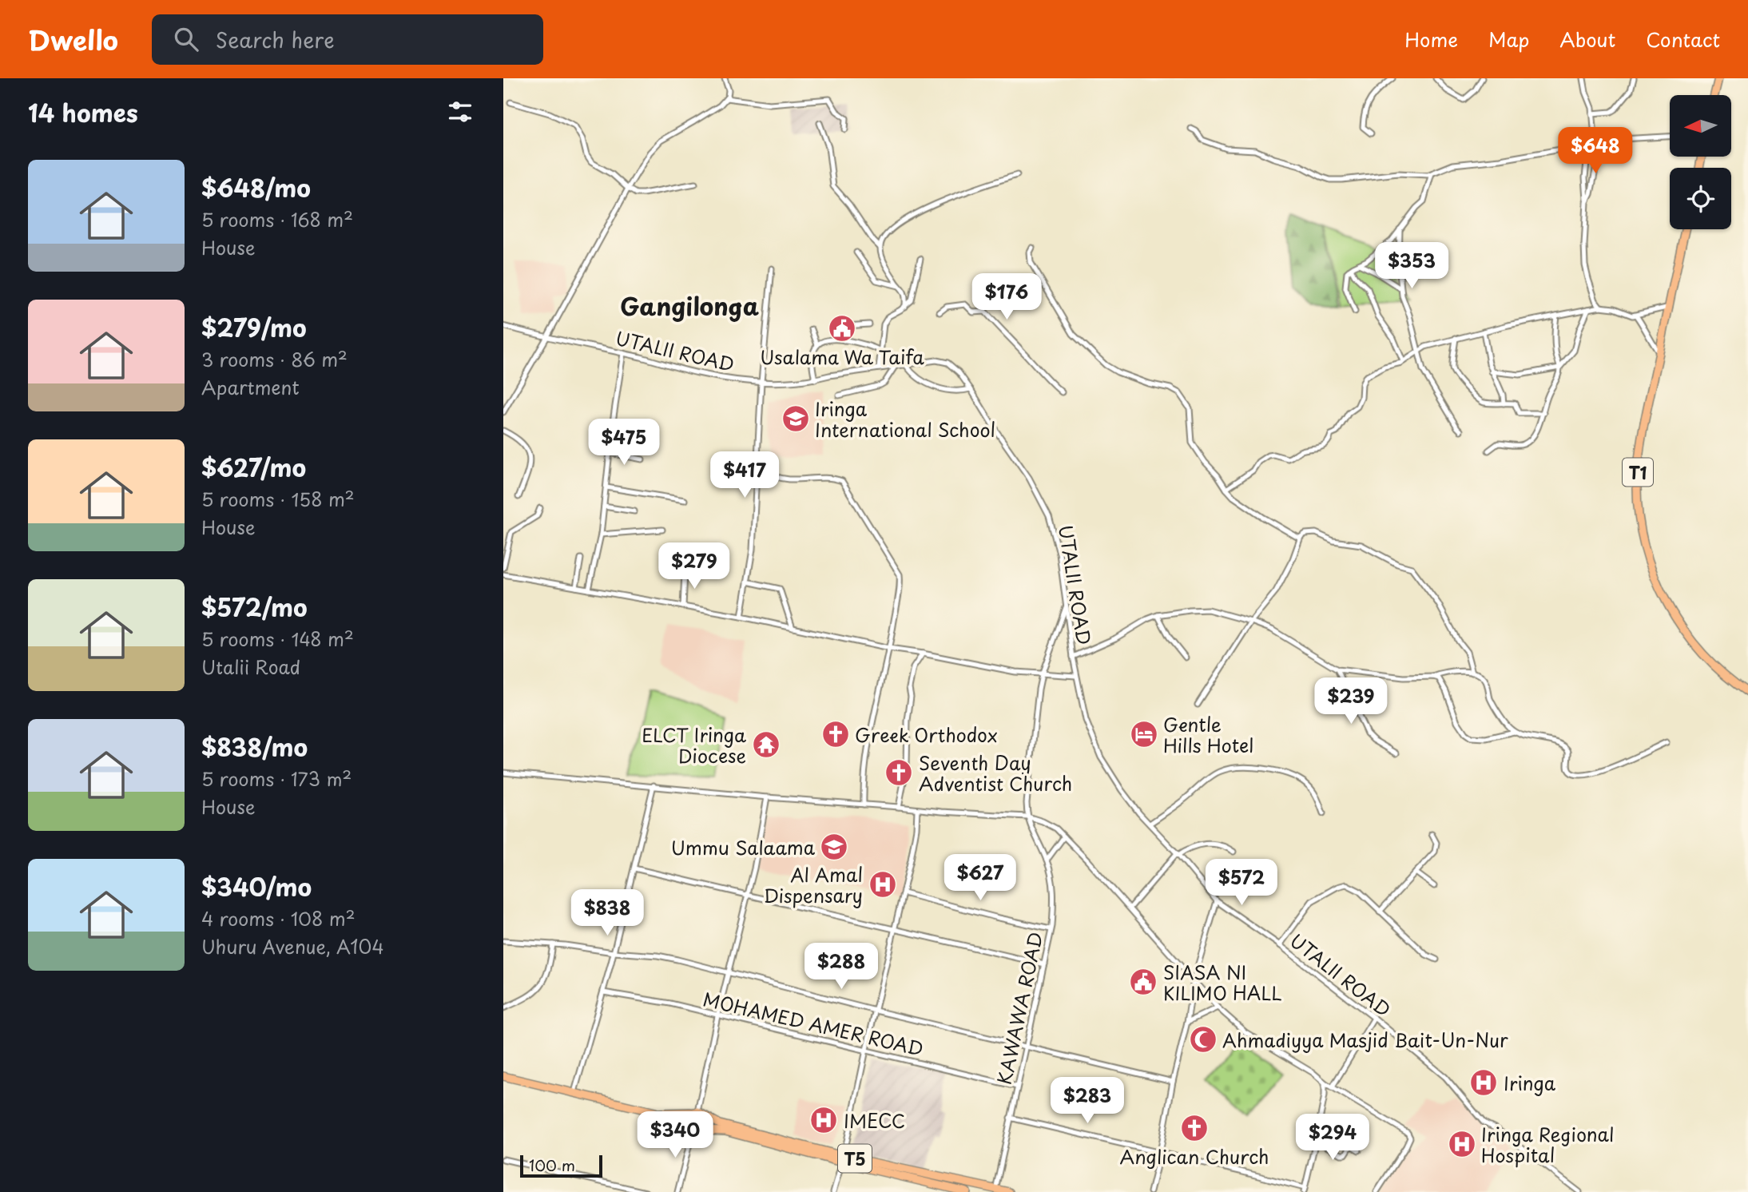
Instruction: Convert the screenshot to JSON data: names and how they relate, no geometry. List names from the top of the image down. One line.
{"streets":{"highway":["T1","T5"],"street":["UTALII ROAD","KAWAWA ROAD","MOHAMED AMER ROAD"]},"crossings":[["UTALII ROAD","KAWAWA ROAD"],["KAWAWA ROAD","MOHAMED AMER ROAD"],["KAWAWA ROAD","T5"]],"districts":["Gangilonga"],"places":{"public building":["Usalama Wa Taifa","SIASA NI KILIMO HALL"],"school or university":["Iringa International School","Ummu Salaama"],"church":["Greek Orthodox","Seventh Day Adventist Church","Anglican Church"],"hotel":["Gentle Hills Hotel"],"temple":["ELCT Iringa Diocese"],"hospital":["Al Amal Dispensary","Iringa","IMECC","Iringa Regional Hospital"],"mosque":["Ahmadiyya Masjid Bait-Un-Nur"]},"scale_bar":"100 m","north":"left","page":{"header":"Dwello","search":"Search here","nav":["Home","Map","About","Contact"],"heading":"14 homes","price":["$648","$353","$176","$475","$417","$279","$239","$627","$572","$838","$288","$283","$340","$294"],"list":[{"name":"$648/mo","note":"5 rooms · 168 m² · House"},{"name":"$279/mo","note":"3 rooms · 86 m² · Apartment"},{"name":"$627/mo","note":"5 rooms · 158 m² · House"},{"name":"$572/mo","note":"5 rooms · 148 m² · Utalii Road"},{"name":"$838/mo","note":"5 rooms · 173 m² · House"},{"name":"$340/mo","note":"4 rooms · 108 m² · Uhuru Avenue, A104"}],"scale":"100 m"}}
